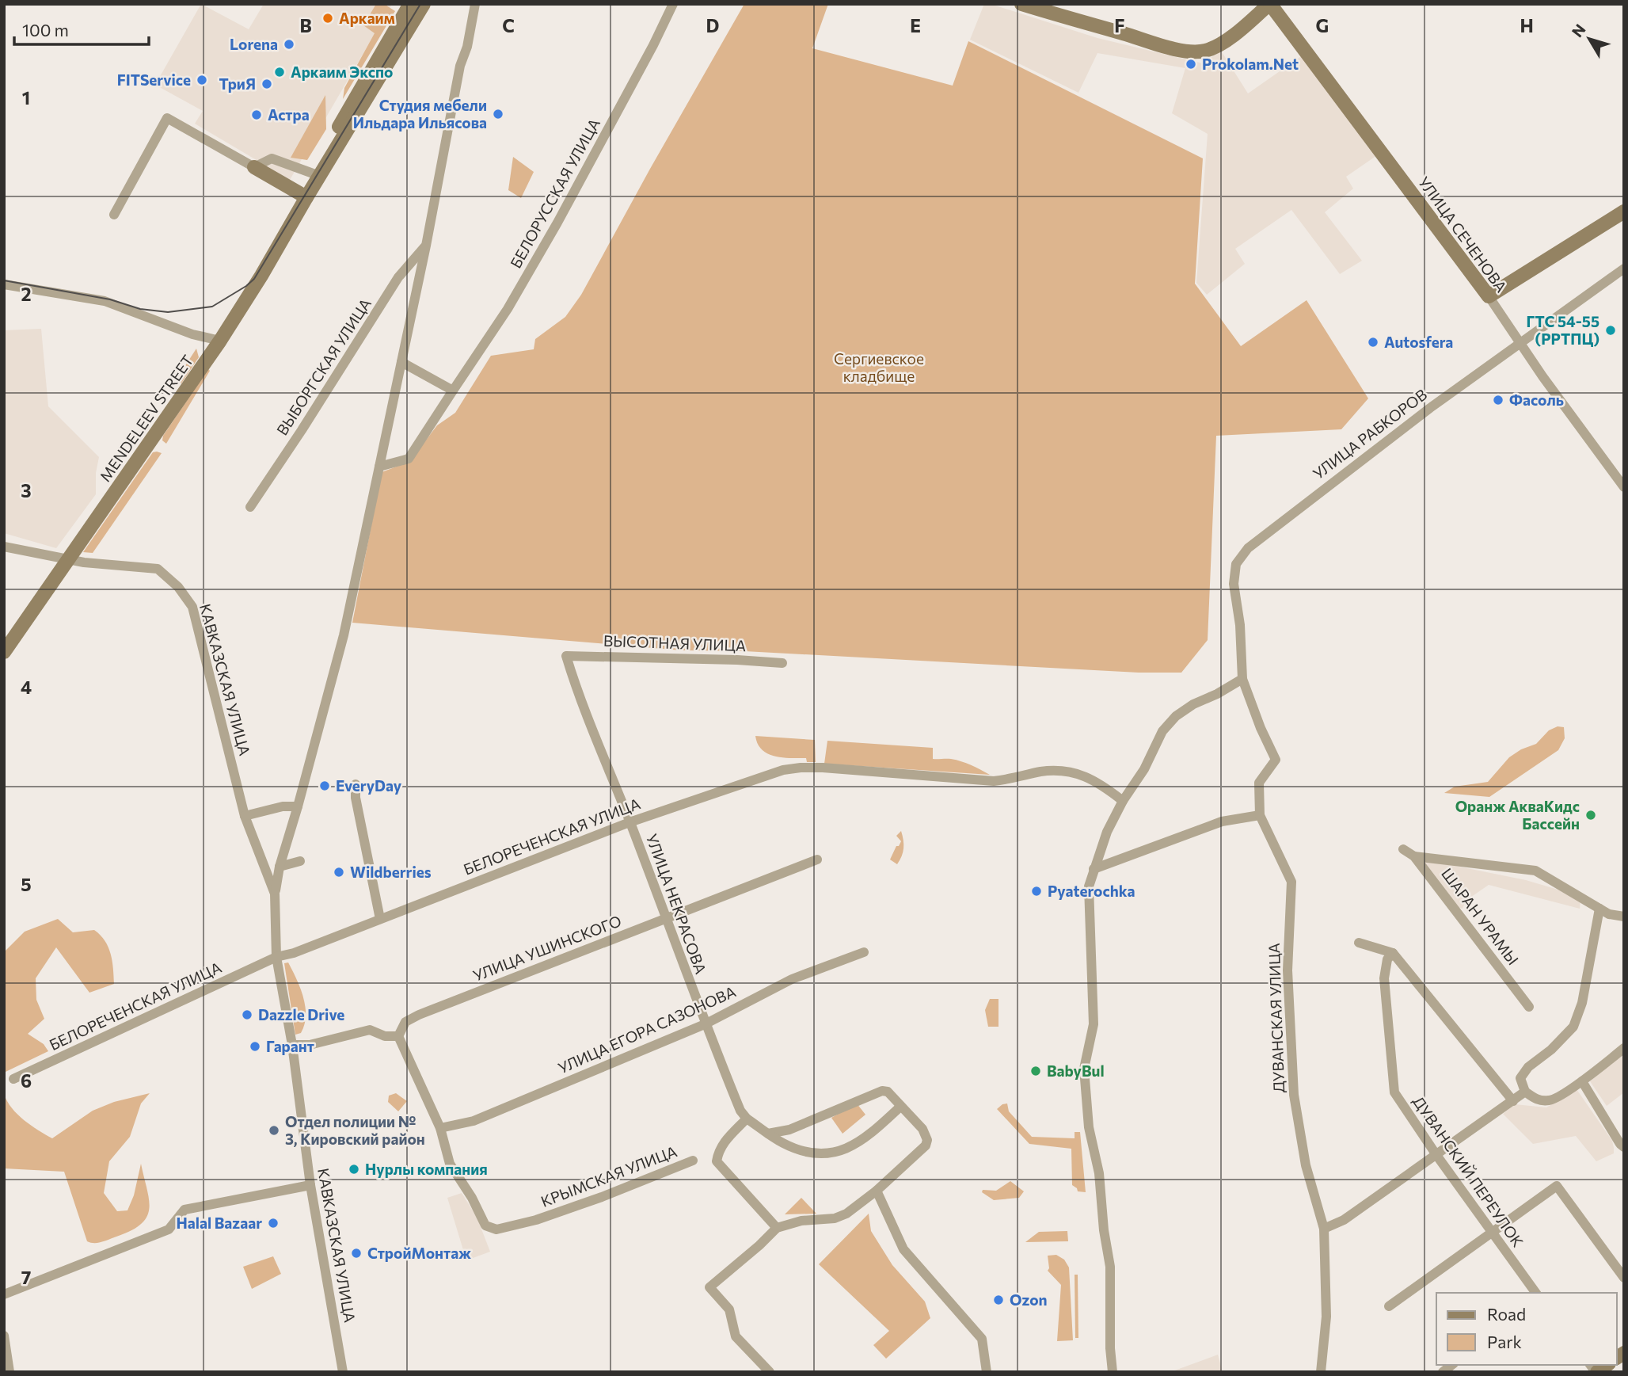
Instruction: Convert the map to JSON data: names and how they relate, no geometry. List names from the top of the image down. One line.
{"streets":{"main road":["УЛИЦА СЕЧЕНОВА","MENDELEEV STREET"],"street":["БЕЛОРУССКАЯ УЛИЦА","ВЫБОРГСКАЯ УЛИЦА","УЛИЦА РАБКОРОВ","ВЫСОТНАЯ УЛИЦА","КАВКАЗСКАЯ УЛИЦА","БЕЛОРЕЧЕНСКАЯ УЛИЦА","УЛИЦА НЕКРАСОВА","ШАРАН УРАМЫ","УЛИЦА УШИНСКОГО","ДУВАНСКАЯ УЛИЦА","УЛИЦА ЕГОРА САЗОНОВА","ДУВАНСКИЙ ПЕРЕУЛОК","КРЫМСКАЯ УЛИЦА"]},"crossings":[["БЕЛОРУССКАЯ УЛИЦА","КАВКАЗСКАЯ УЛИЦА"],["УЛИЦА СЕЧЕНОВА","УЛИЦА РАБКОРОВ"],["MENDELEEV STREET","КАВКАЗСКАЯ УЛИЦА"],["УЛИЦА РАБКОРОВ","ДУВАНСКАЯ УЛИЦА"],["ВЫСОТНАЯ УЛИЦА","УЛИЦА НЕКРАСОВА"],["КАВКАЗСКАЯ УЛИЦА","БЕЛОРЕЧЕНСКАЯ УЛИЦА"],["БЕЛОРЕЧЕНСКАЯ УЛИЦА","УЛИЦА НЕКРАСОВА"],["УЛИЦА НЕКРАСОВА","УЛИЦА УШИНСКОГО"],["УЛИЦА НЕКРАСОВА","УЛИЦА ЕГОРА САЗОНОВА"],["УЛИЦА УШИНСКОГО","КРЫМСКАЯ УЛИЦА"],["УЛИЦА ЕГОРА САЗОНОВА","КРЫМСКАЯ УЛИЦА"]],"parks":["Сергиевское кладбище"],"places":["Аркаим","Lorena","Prokolam.Net","Аркаим Экспо","FITService","ТриЯ","Студия мебели Ильдара Ильясова","Астра","ГТС 54-55 (РРТПЦ)","Autosfera","Фасоль","EveryDay","Оранж АкваКидс Бассейн","Wildberries","Pyaterochka","Dazzle Drive","Гарант","BabyBul","Отдел полиции № 3, Кировский район","Нурлы компания","Halal Bazaar","СтройМонтаж","Ozon"],"legend":["Road","Park"],"scale_bar":"100 m","north":"top left","grid":{"columns":["B","C","D","E","F","G","H"],"rows":["1","2","3","4","5","6","7"]}}
